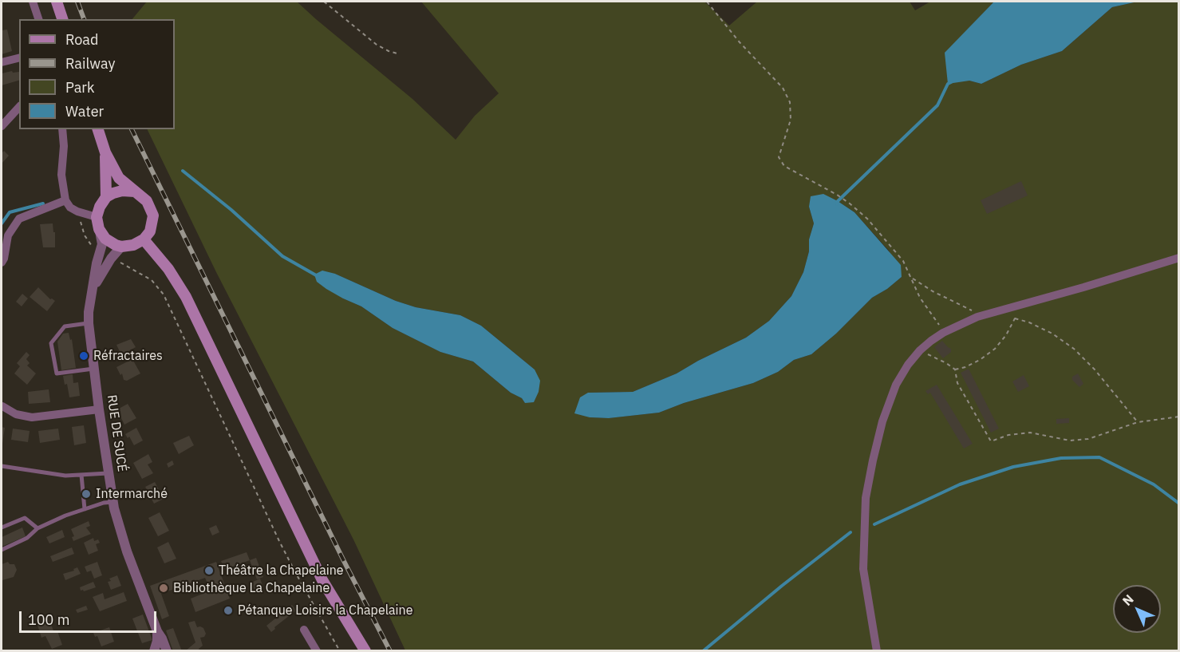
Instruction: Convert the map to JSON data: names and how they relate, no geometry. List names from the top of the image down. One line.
{"streets":{"street":["RUE DE SUCÉ"]},"places":["Réfractaires","Intermarché","Théâtre la Chapelaine","Bibliothèque La Chapelaine","Pétanque Loisirs la Chapelaine"],"legend":["Road","Railway","Park","Water"],"scale_bar":"100 m","north":"top left"}
